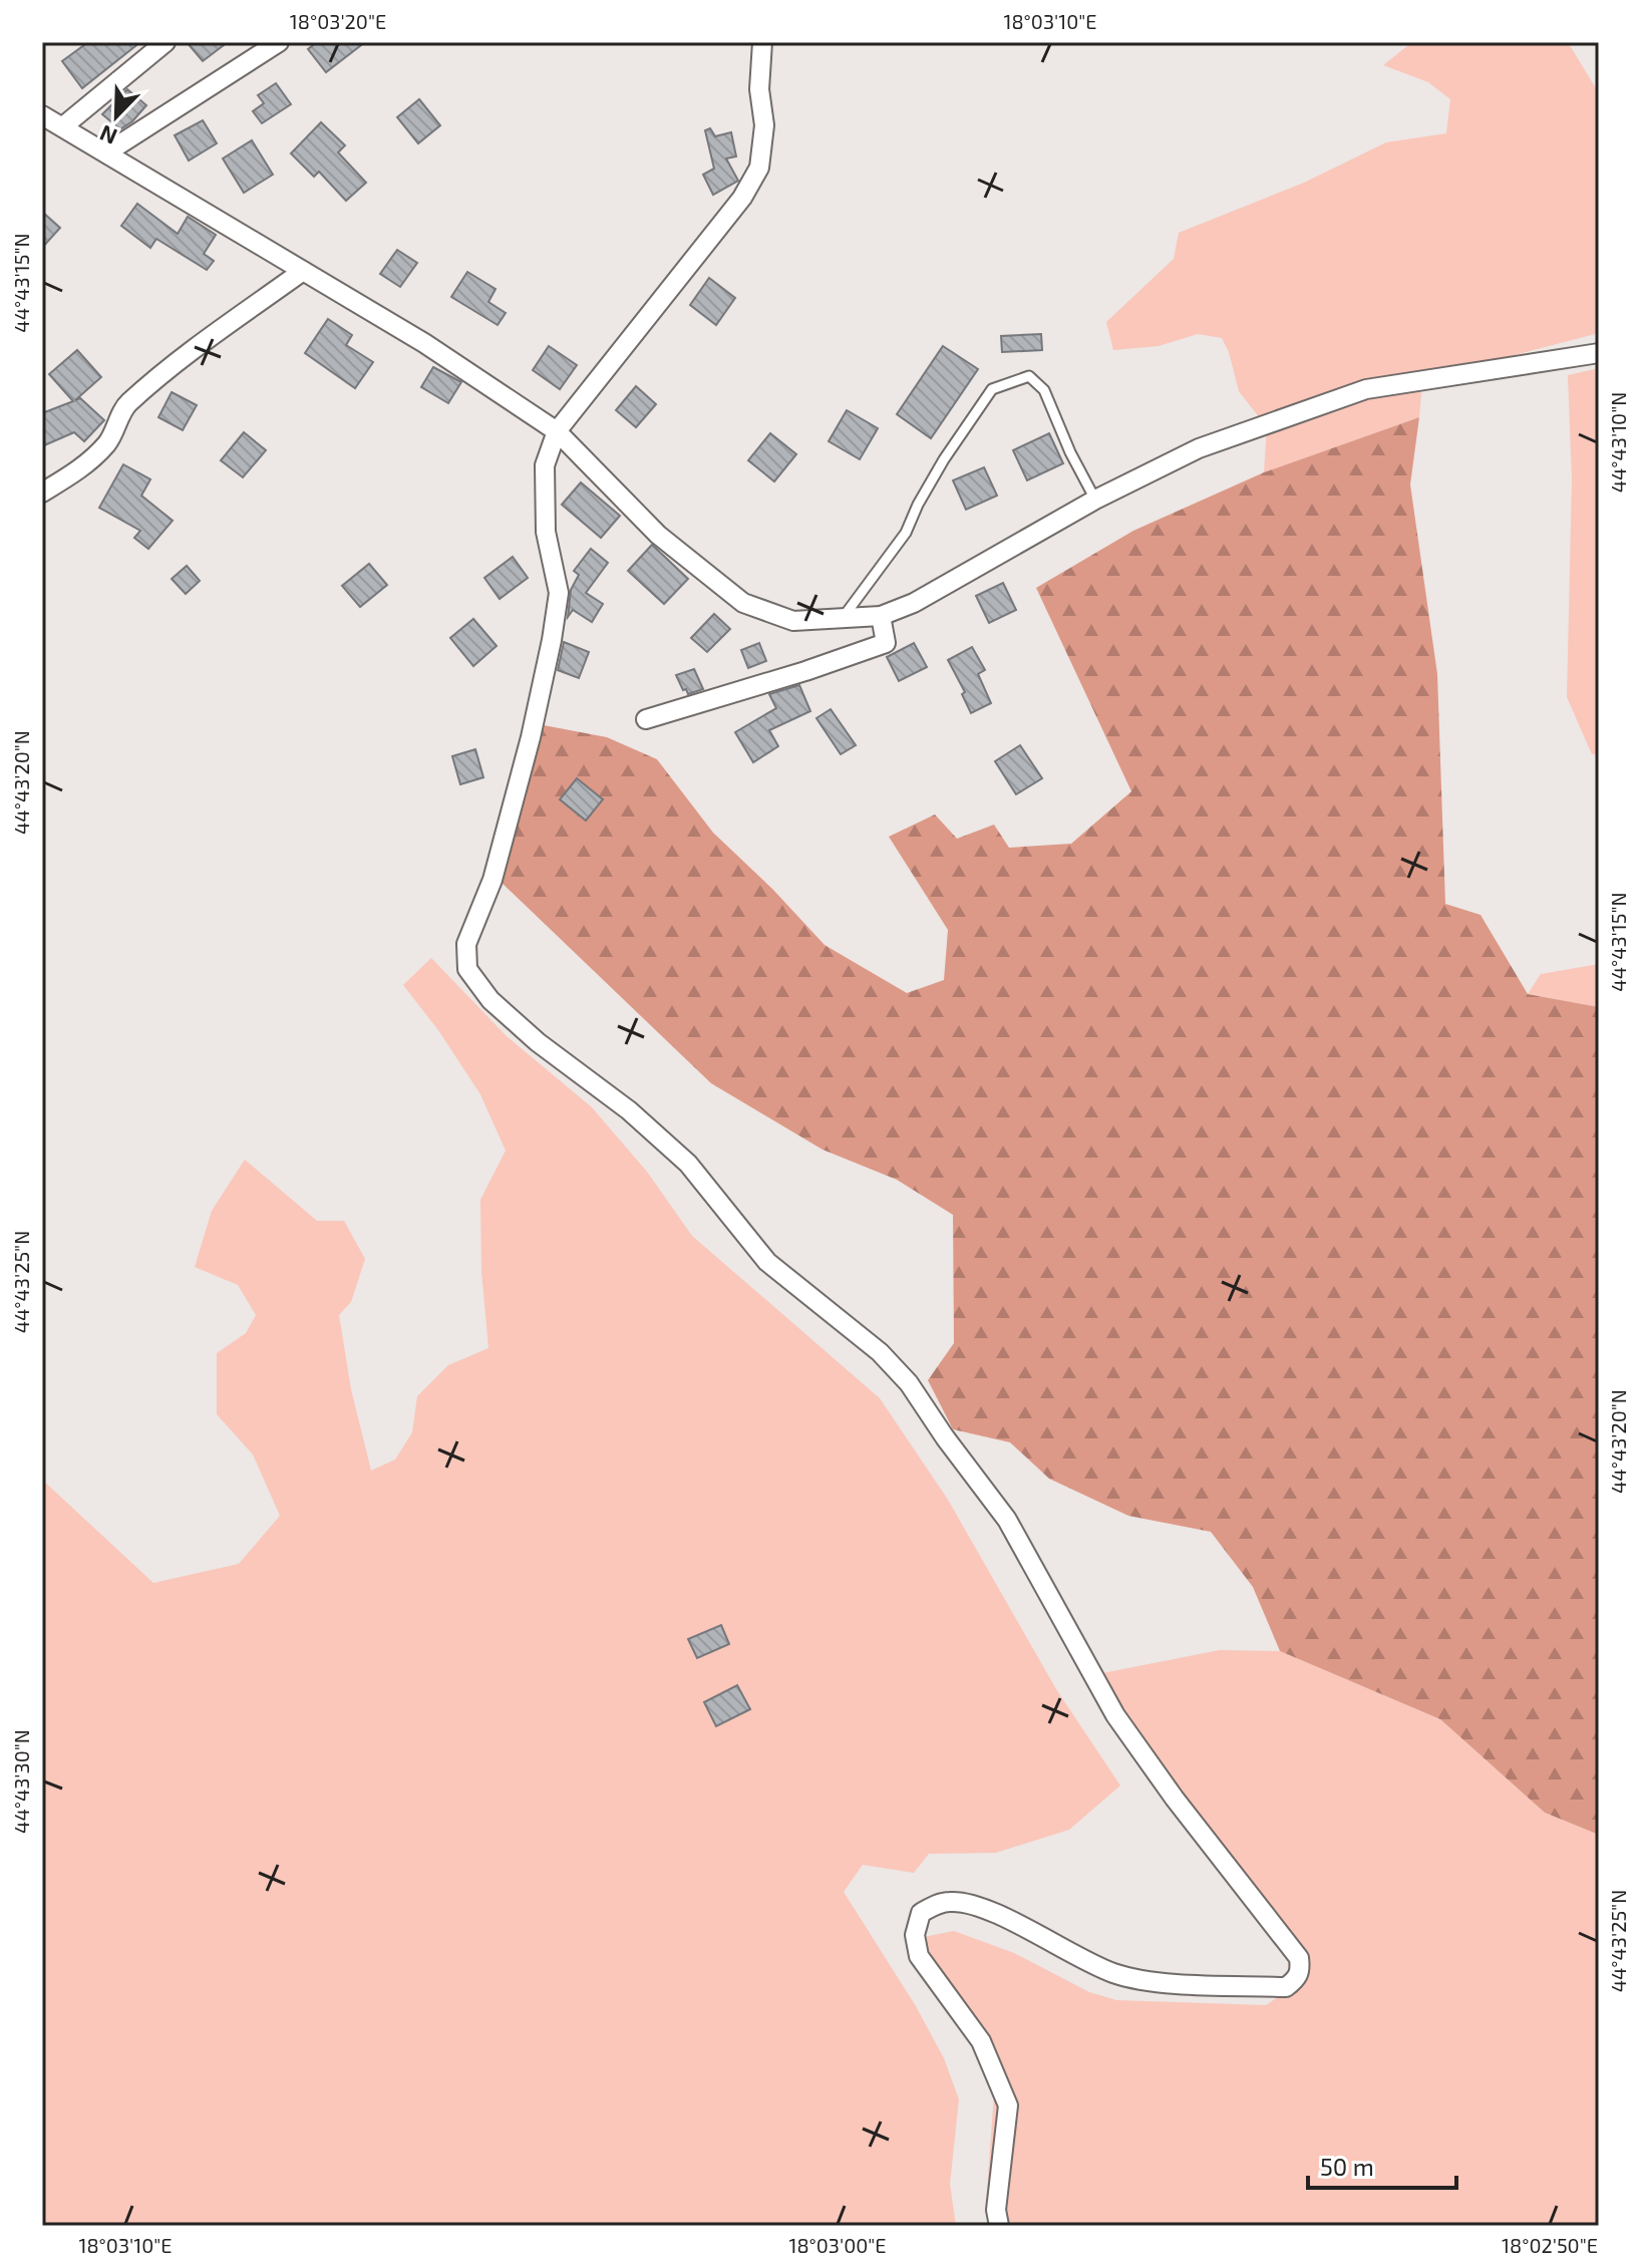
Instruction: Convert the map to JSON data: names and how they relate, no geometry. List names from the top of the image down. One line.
{"scale_bar":"50 m","north":"bottom left","coordinates":["18°03'20\"E","18°03'10\"E","44°43'15\"N","44°43'10\"N","44°43'20\"N","44°43'25\"N","44°43'30\"N","18°03'00\"E","18°02'50\"E"]}
